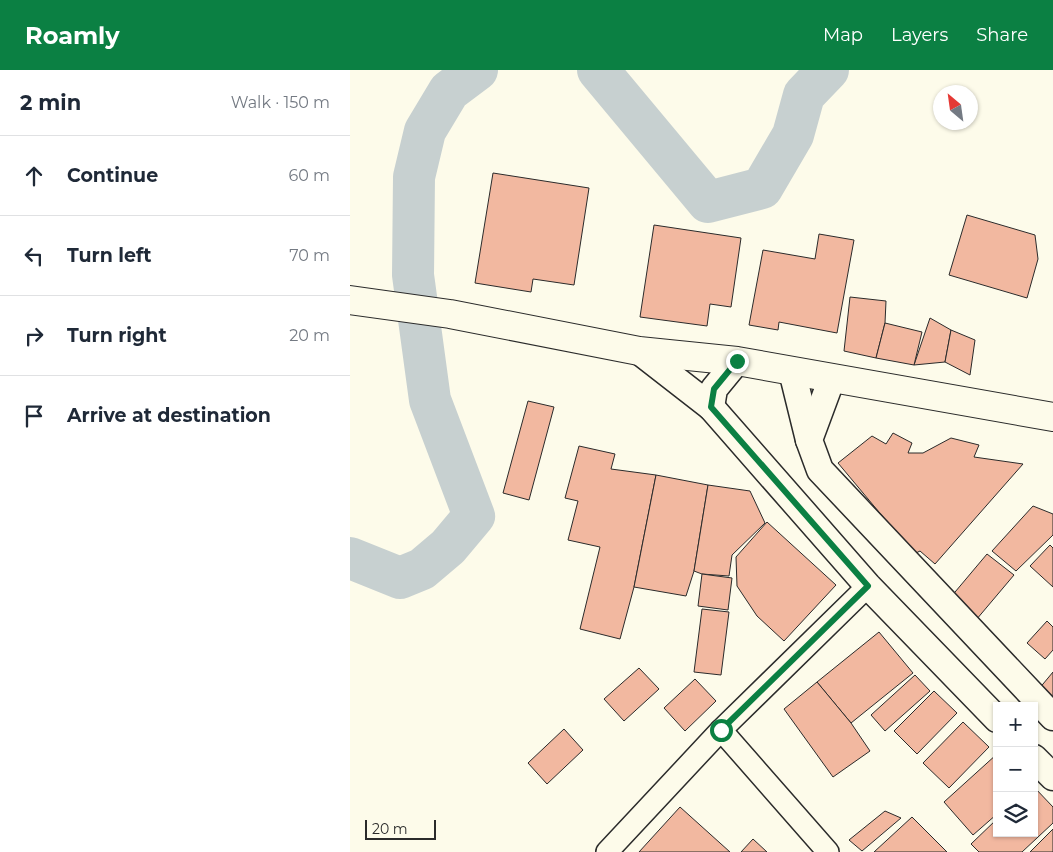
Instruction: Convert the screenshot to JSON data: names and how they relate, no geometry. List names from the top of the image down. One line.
{"scale_bar":"20 m","north":"top left","page":{"header":"Roamly","nav":["Map","Layers","Share"],"heading":["2 min","Walk · 150 m"],"list":[["Continue","60 m"],["Turn left","70 m"],["Turn right","20 m"],"Arrive at destination"],"map_buttons":["+","−"],"scale":"20 m"}}
